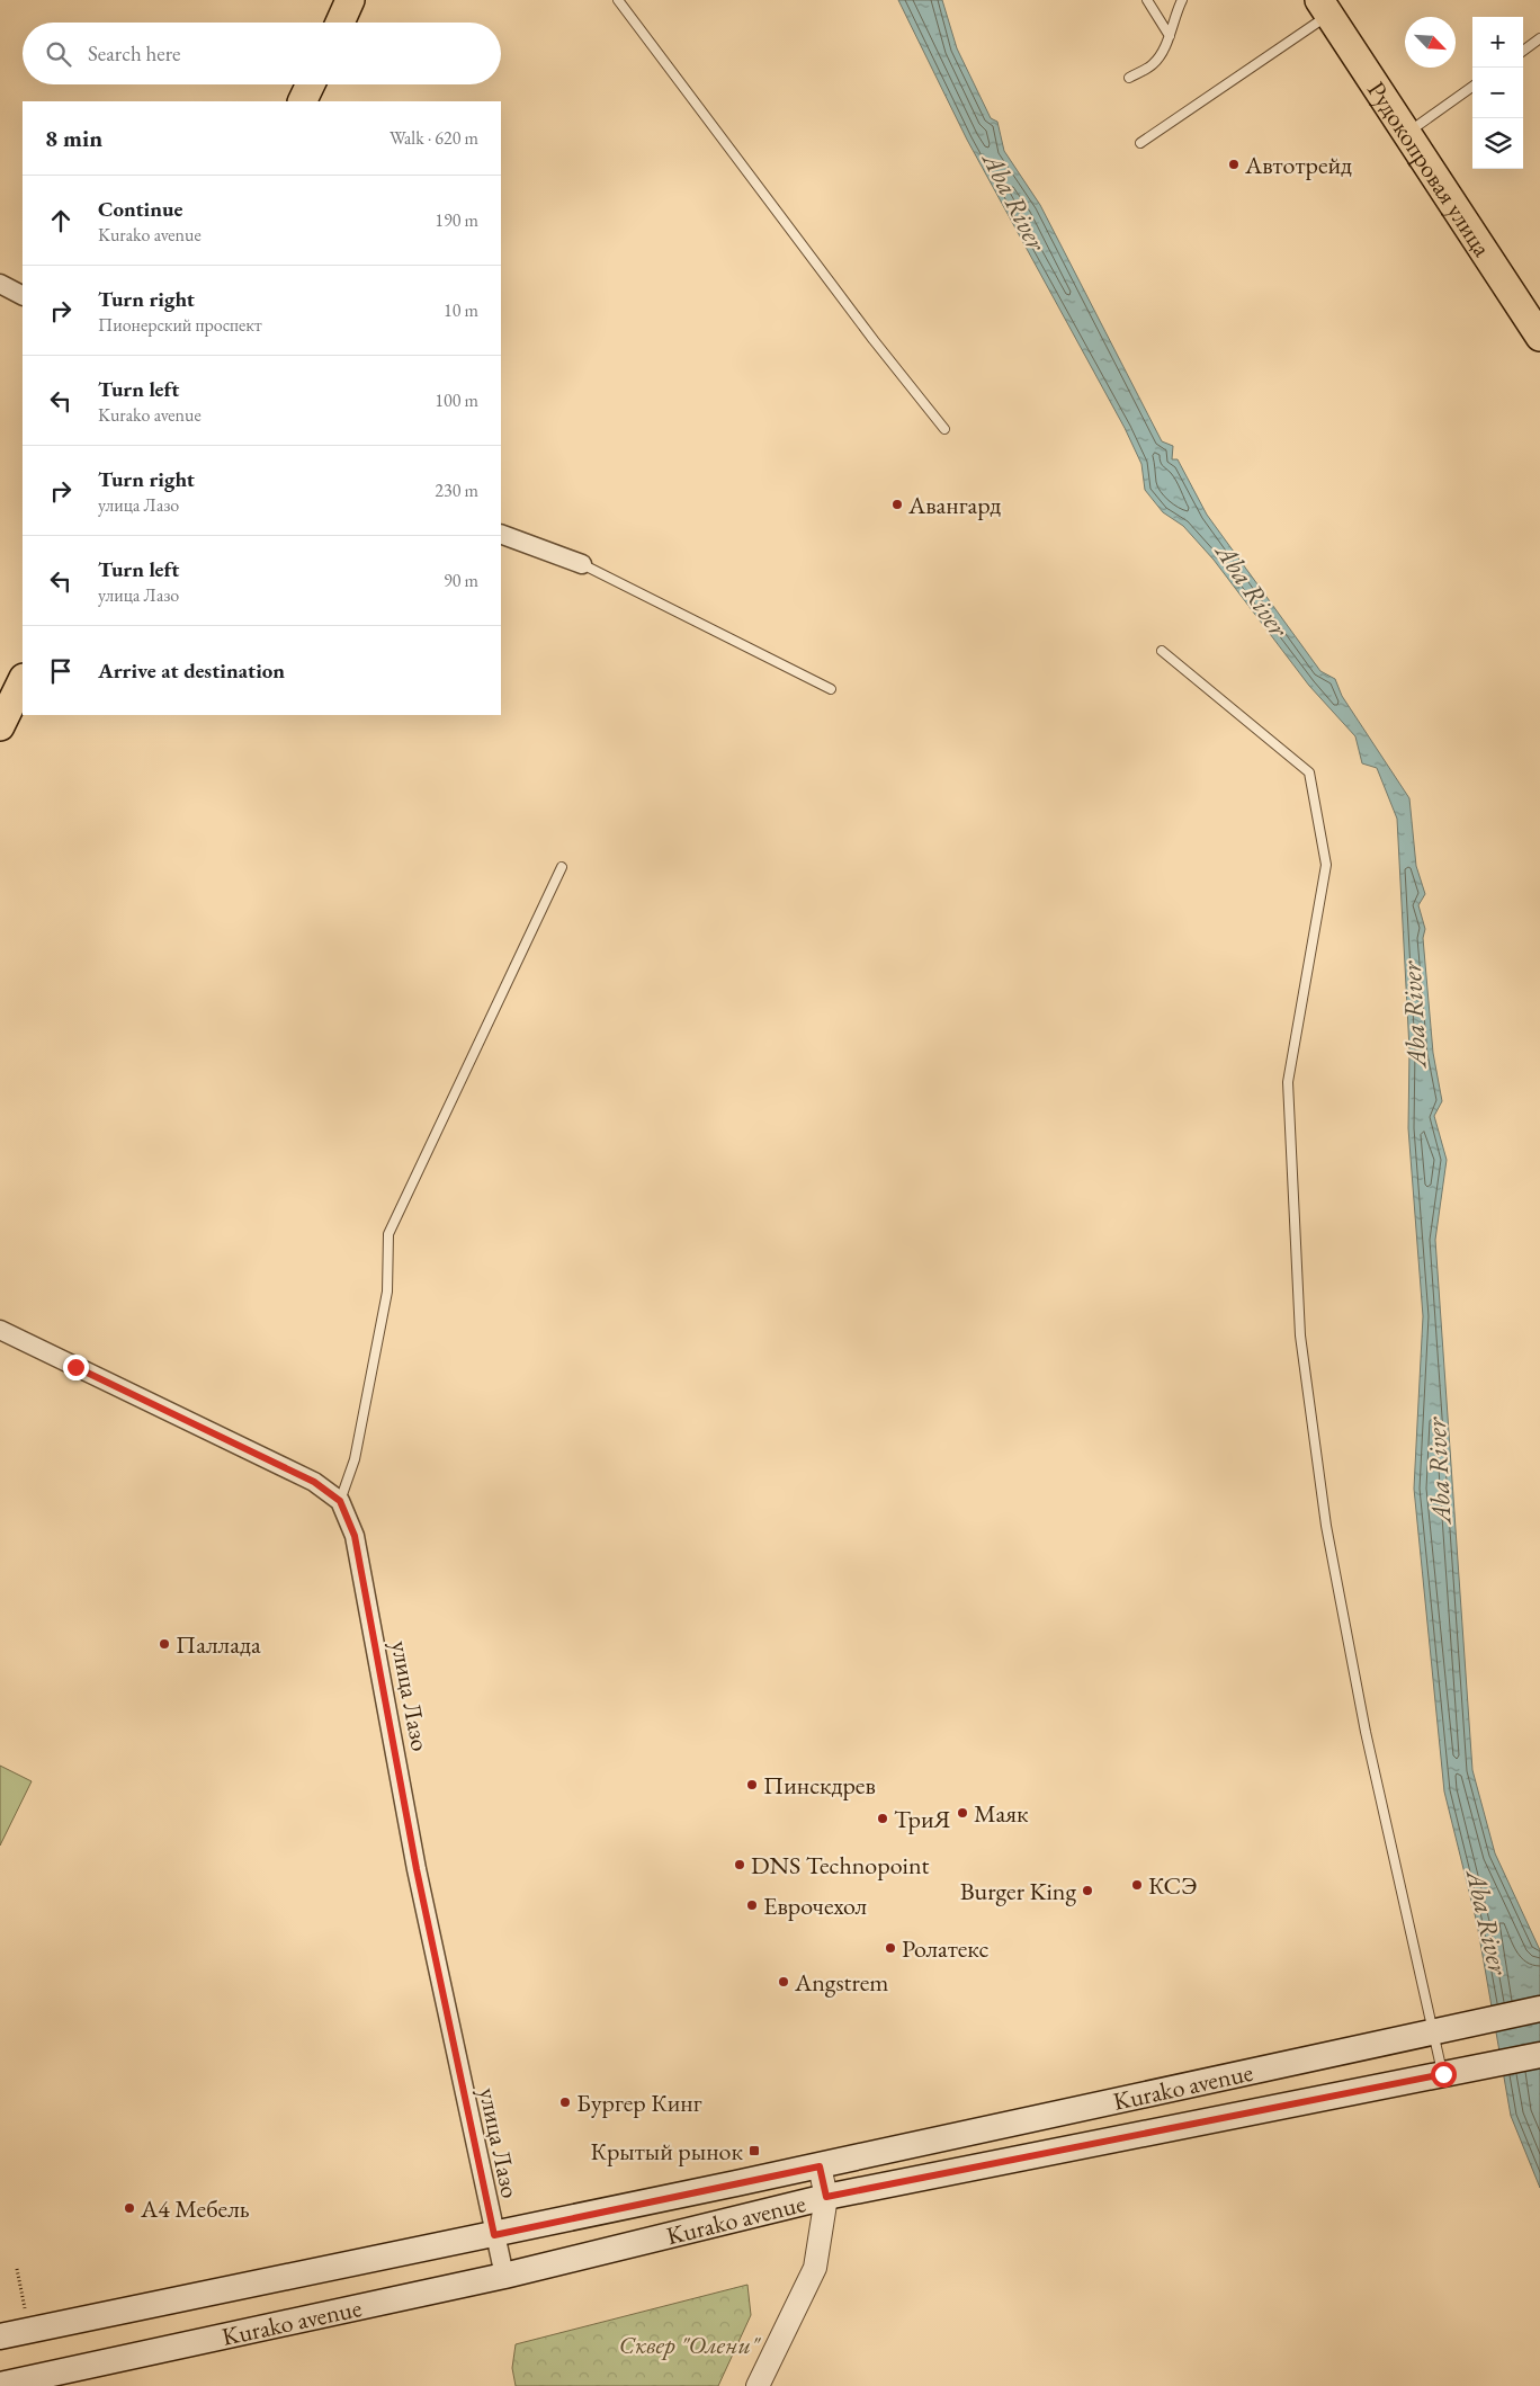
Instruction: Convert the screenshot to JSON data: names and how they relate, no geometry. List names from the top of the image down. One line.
{"streets":{"main road":["Рудокопровая улица","Kurako avenue"],"street":["улица Лазо"]},"crossings":[["улица Лазо","Kurako avenue"]],"water":["Aba River"],"parks":["Сквер \"Олени\""],"places":{"other":["Автотрейд","Авангард","Паллада","Пинскдрев","Маяк","ТриЯ","DNS Technopoint","КСЭ","Burger King","Еврочехол","Ролатекс","Angstrem","Бургер Кинг","А4 Мебель"],"transit":["Крытый рынок"]},"north":"bottom right","page":{"map_buttons":["+","−"],"search":"Search here","heading":["8 min","Walk · 620 m"],"list":[["Continue","Kurako avenue","190 m"],["Turn right","Пионерский проспект","10 m"],["Turn left","Kurako avenue","100 m"],["Turn right","улица Лазо","230 m"],["Turn left","улица Лазо","90 m"],"Arrive at destination"]}}
